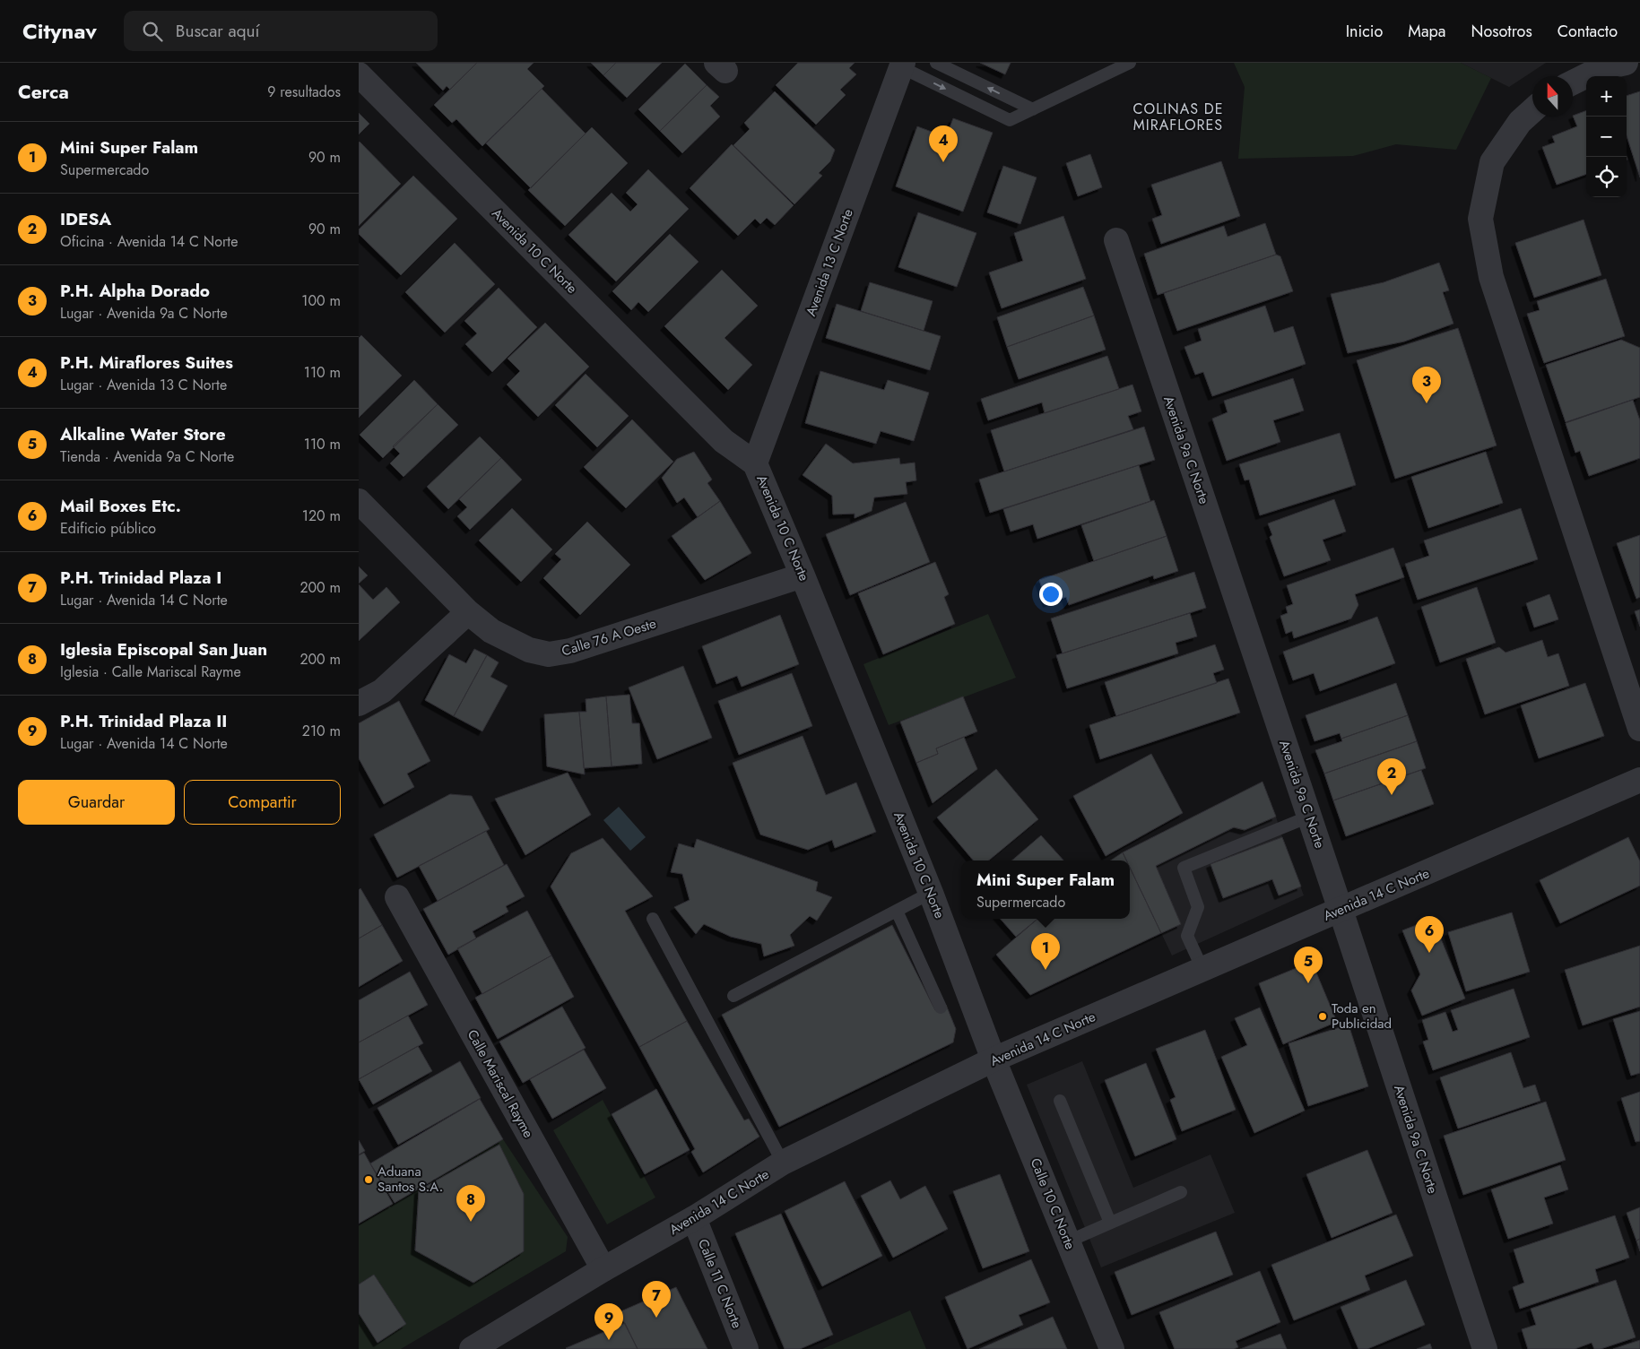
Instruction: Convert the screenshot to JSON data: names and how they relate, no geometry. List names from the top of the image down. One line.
{"streets":{"street":["Avenida 10 C Norte","Avenida 13 C Norte","Avenida 9a C Norte","Calle 76 A Oeste","Avenida 14 C Norte","Calle Mariscal Rayme","Calle 10 C Norte","Calle 11 C Norte"]},"crossings":[["Avenida 10 C Norte","Avenida 13 C Norte"],["Avenida 10 C Norte","Calle 76 A Oeste"],["Avenida 10 C Norte","Avenida 14 C Norte"],["Avenida 10 C Norte","Calle 10 C Norte"],["Avenida 9a C Norte","Avenida 14 C Norte"],["Avenida 14 C Norte","Calle Mariscal Rayme"],["Avenida 14 C Norte","Calle 10 C Norte"],["Avenida 14 C Norte","Calle 11 C Norte"]],"districts":["COLINAS DE MIRAFLORES"],"places":["Toda en Publicidad","Aduana Santos S.A."],"north":"top","page":{"header":"Citynav","search":"Buscar aquí","nav":["Inicio","Mapa","Nosotros","Contacto"],"heading":["Cerca","9 resultados"],"map_buttons":["+","−"],"list":[{"mark":"1","name":"Mini Super Falam","note":"Supermercado","value":"90 m"},{"mark":"2","name":"IDESA","note":"Oficina · Avenida 14 C Norte","value":"90 m"},{"mark":"3","name":"P.H. Alpha Dorado","note":"Lugar · Avenida 9a C Norte","value":"100 m"},{"mark":"4","name":"P.H. Miraflores Suites","note":"Lugar · Avenida 13 C Norte","value":"110 m"},{"mark":"5","name":"Alkaline Water Store","note":"Tienda · Avenida 9a C Norte","value":"110 m"},{"mark":"6","name":"Mail Boxes Etc.","note":"Edificio público","value":"120 m"},{"mark":"7","name":"P.H. Trinidad Plaza I","note":"Lugar · Avenida 14 C Norte","value":"200 m"},{"mark":"8","name":"Iglesia Episcopal San Juan","note":"Iglesia · Calle Mariscal Rayme","value":"200 m"},{"mark":"9","name":"P.H. Trinidad Plaza II","note":"Lugar · Avenida 14 C Norte","value":"210 m"}],"pins":["4","3","2","6","1","5","8","7","9"],"buttons":["Guardar","Compartir"],"popup":["Mini Super Falam","Supermercado"]}}
